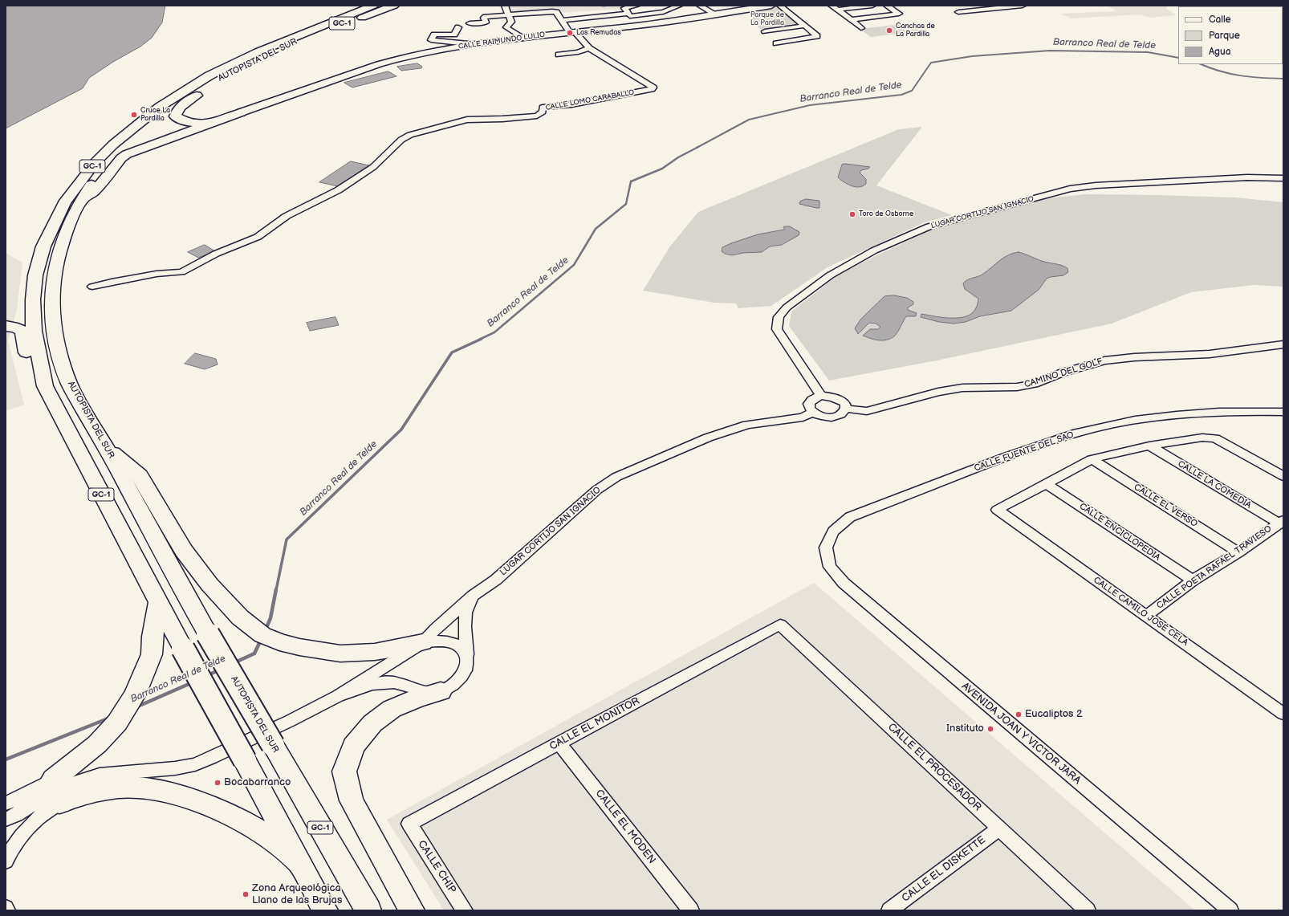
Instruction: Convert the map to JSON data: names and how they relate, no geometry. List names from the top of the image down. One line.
{"streets":{"highway":["GC-1","AUTOPISTA DEL SUR"],"street":["CALLE RAIMUNDO LULIO","CALLE LOMO CARABALLO","LUGAR CORTIJO SAN IGNACIO","CAMINO DEL GOLF","CALLE FUENTE DEL SAO","CALLE LA COMEDIA","CALLE EL VERSO","CALLE ENCICLOPEDIA","CALLE POETA RAFAEL TRAVIESO","CALLE CAMILO JOSÉ CELA","CALLE EL MONITOR","AVENIDA JOAN Y VICTOR JARA","CALLE EL PROCESADOR","CALLE EL MODEN","CALLE CHIP","CALLE EL DISKETTE"]},"crossings":[["LUGAR CORTIJO SAN IGNACIO","CAMINO DEL GOLF"],["CALLE FUENTE DEL SAO","AVENIDA JOAN Y VICTOR JARA"],["CALLE LA COMEDIA","CALLE POETA RAFAEL TRAVIESO"],["CALLE EL VERSO","CALLE POETA RAFAEL TRAVIESO"],["CALLE ENCICLOPEDIA","CALLE POETA RAFAEL TRAVIESO"],["CALLE ENCICLOPEDIA","CALLE CAMILO JOSÉ CELA"],["CALLE POETA RAFAEL TRAVIESO","CALLE CAMILO JOSÉ CELA"],["CALLE EL MONITOR","CALLE EL PROCESADOR"],["CALLE EL MONITOR","CALLE EL MODEN"],["CALLE EL MONITOR","CALLE CHIP"],["CALLE EL PROCESADOR","CALLE EL DISKETTE"]],"water":["Barranco Real de Telde"],"parks":["Parque de La Pardilla"],"places":["Canchas de La Pardilla","Las Remudas","Cruce La Pardilla","Toro de Osborne","Eucaliptos 2","Instituto","Bocabarranco","Zona Arqueológica Llano de las Brujas"],"legend":["Calle","Parque","Agua"]}
